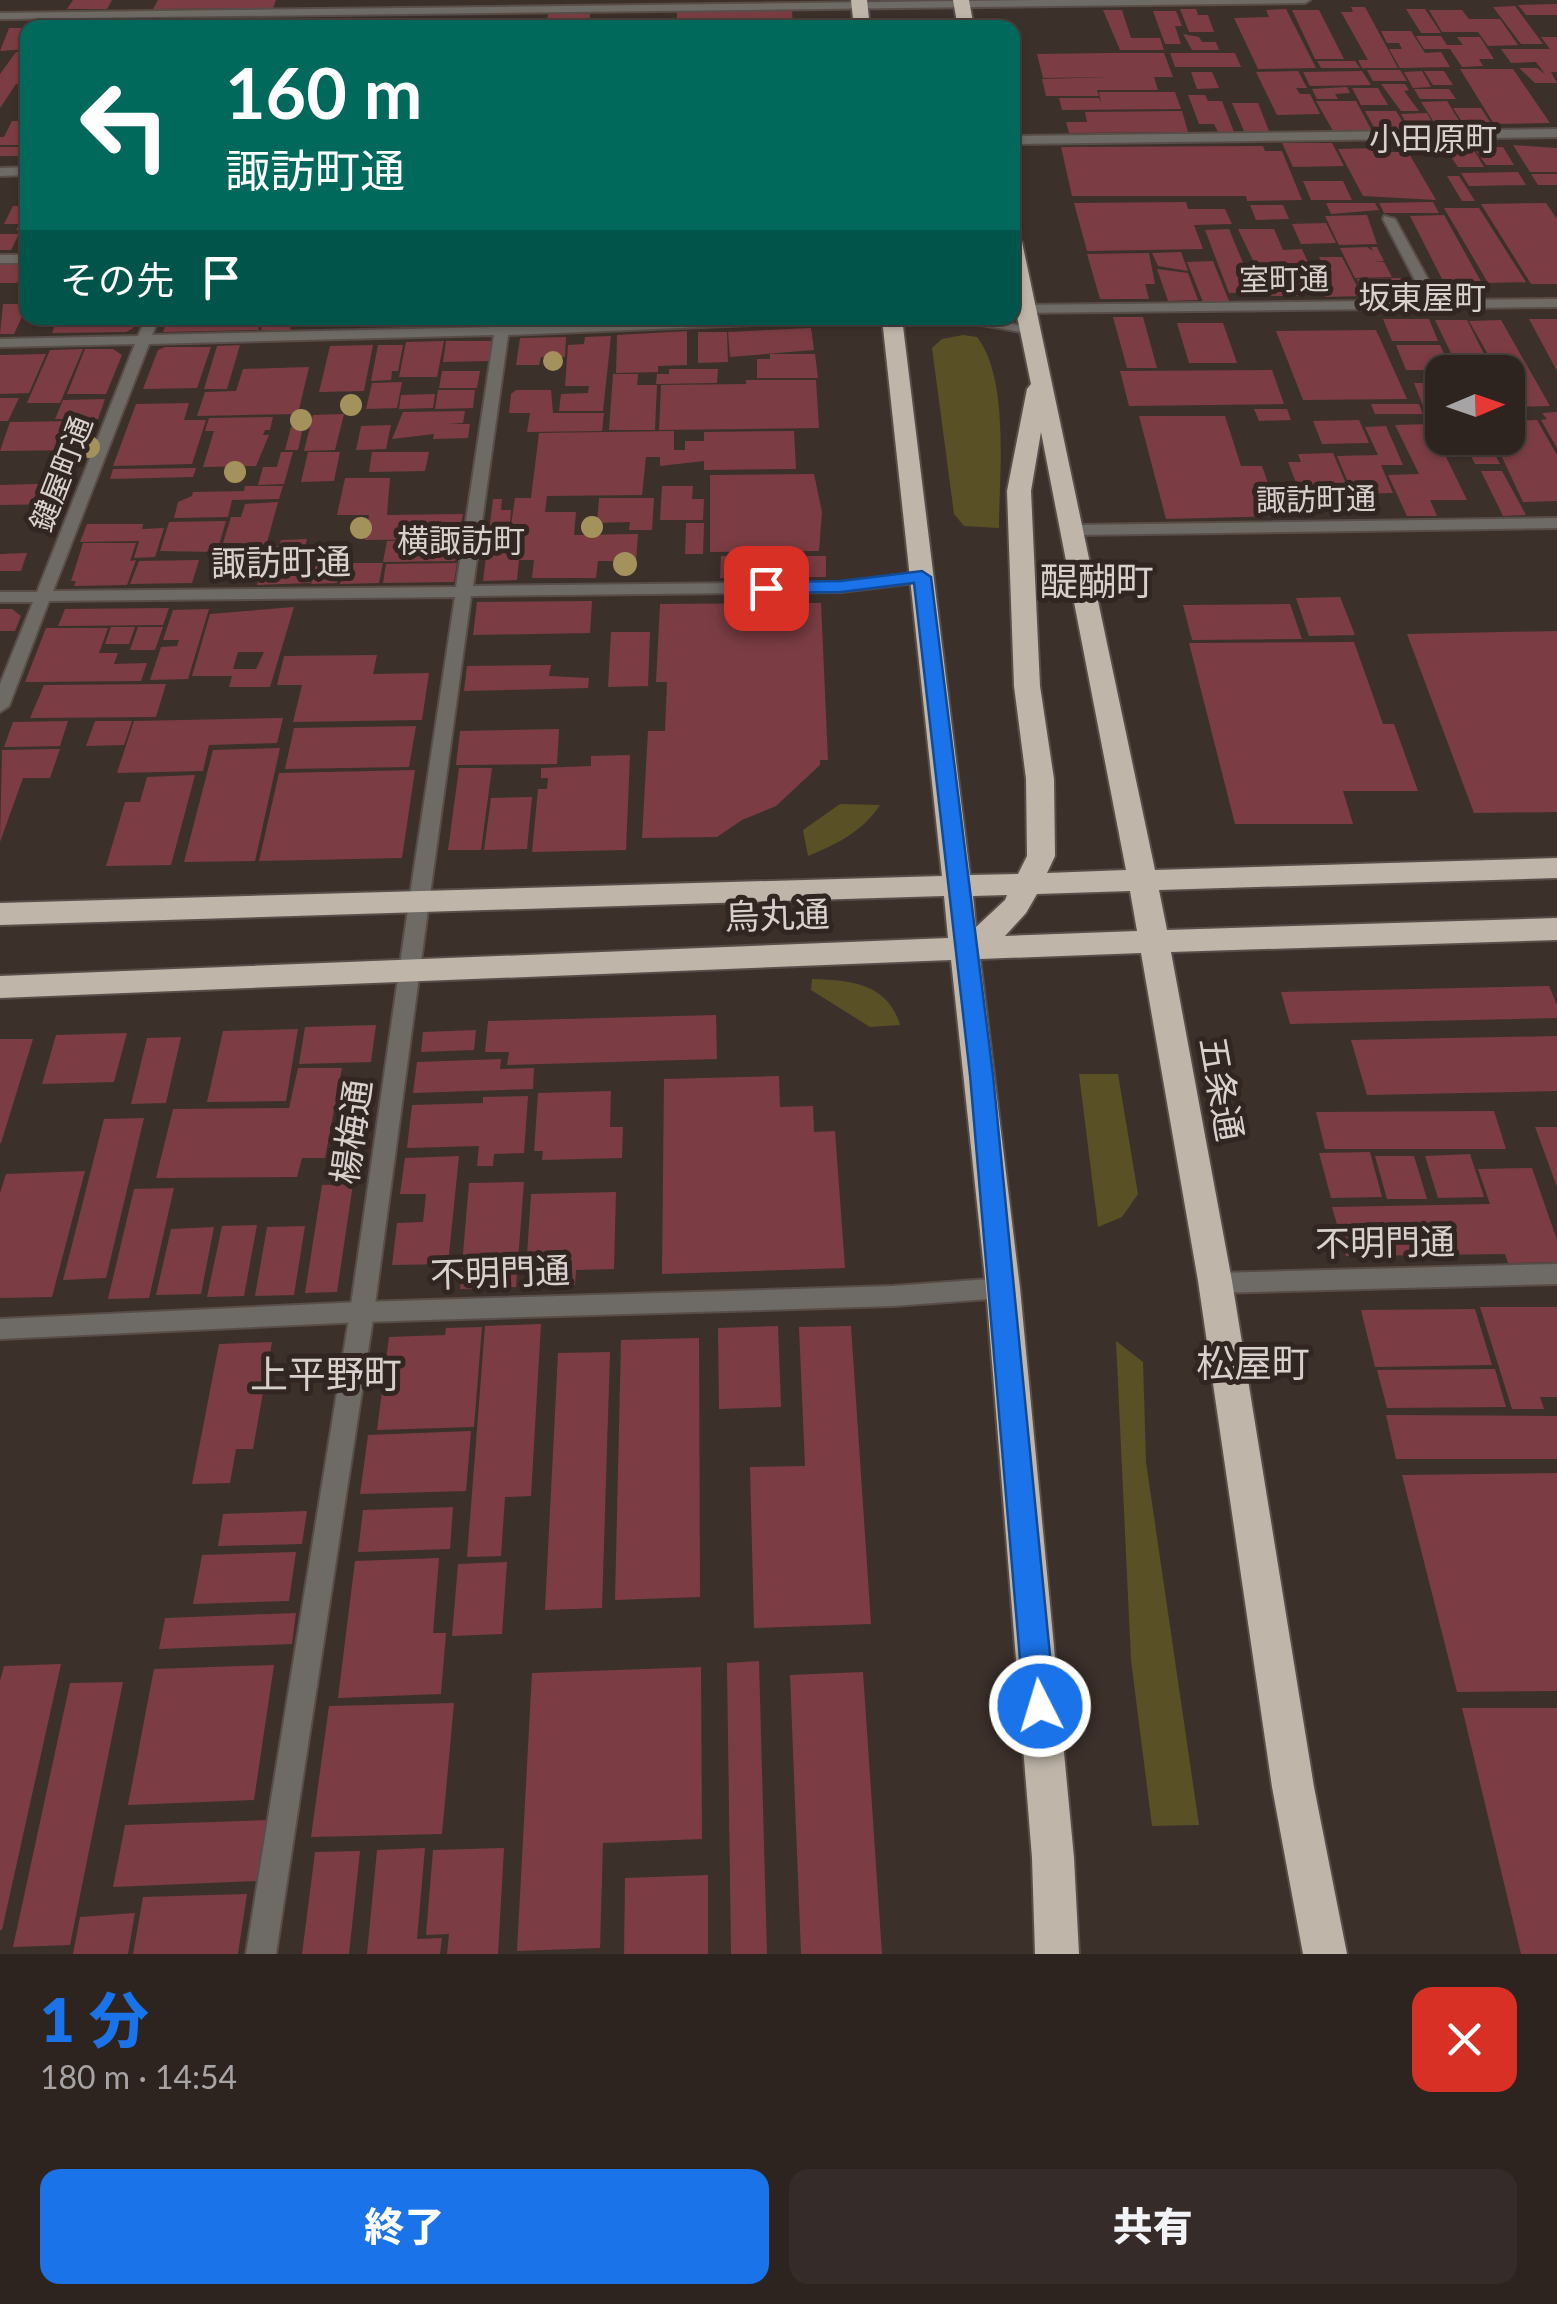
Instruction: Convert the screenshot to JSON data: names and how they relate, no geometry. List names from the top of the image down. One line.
{"streets":{"highway":["烏丸通","五条通"],"street":["室町通","鍵屋町通","諏訪町通","楊梅通","不明門通"]},"crossings":[["室町通","五条通"],["鍵屋町通","諏訪町通"],["諏訪町通","五条通"],["諏訪町通","楊梅通"],["烏丸通","五条通"],["烏丸通","楊梅通"],["五条通","不明門通"],["楊梅通","不明門通"]],"districts":["小田原町","坂東屋町","横諏訪町","醍醐町","松屋町","上平野町"],"north":"right","page":{"turn":["160 m","諏訪町通"],"then":"その先","heading":["1 分","180 m · 14:54"],"buttons":["終了","共有"]}}
